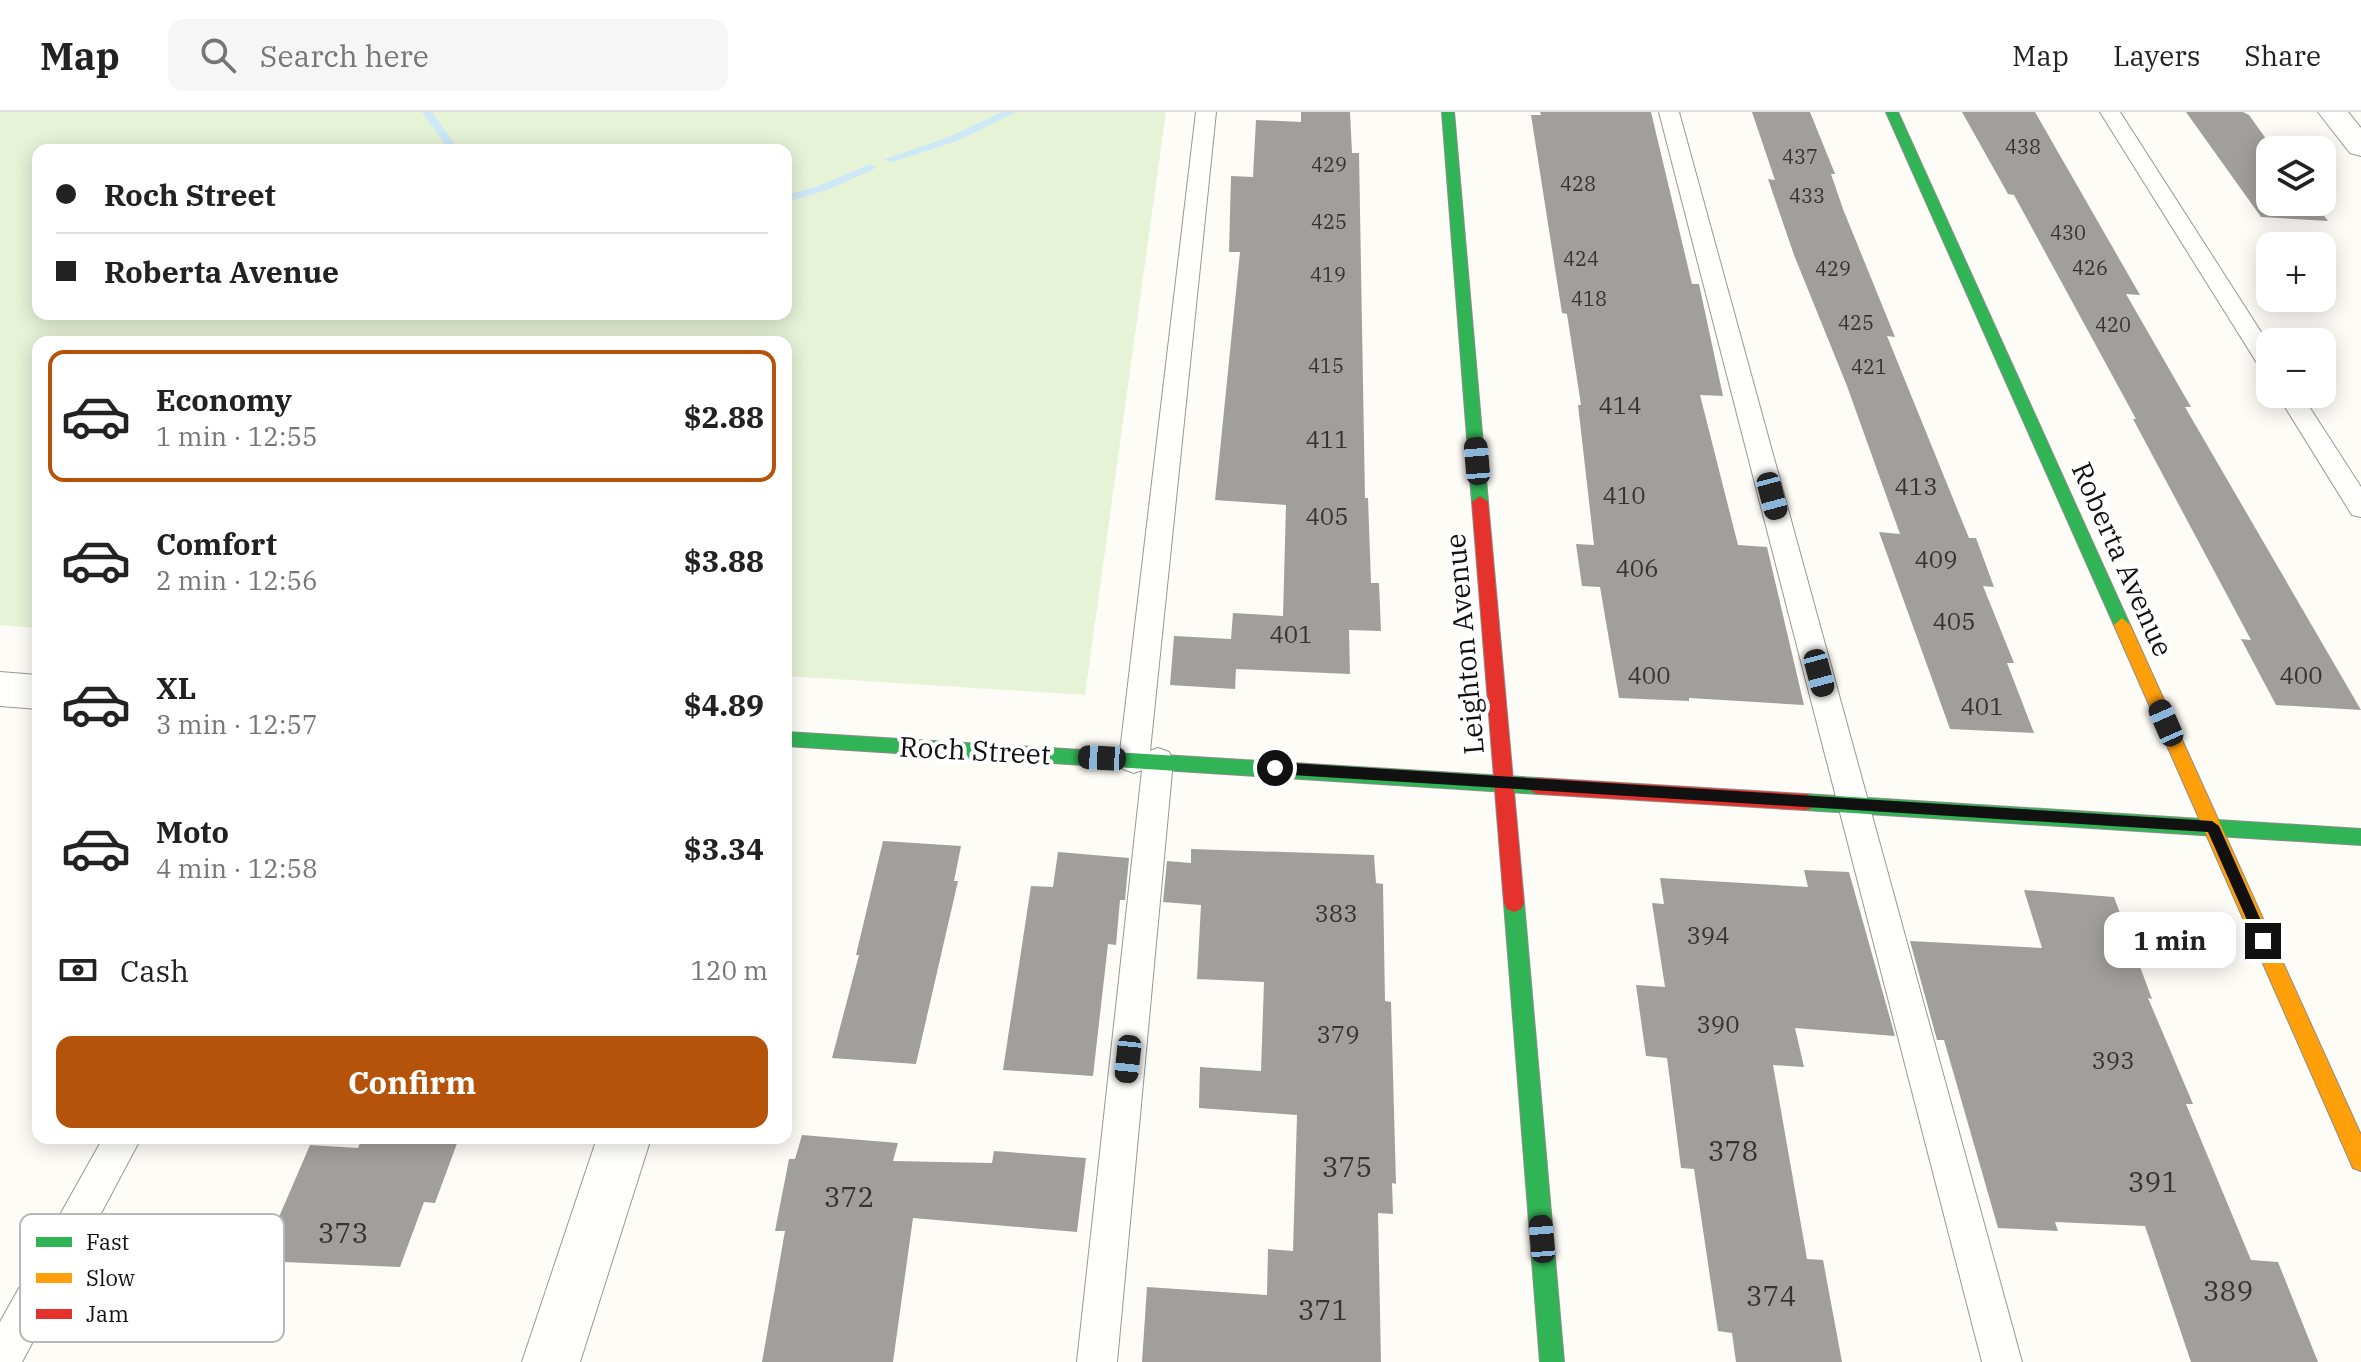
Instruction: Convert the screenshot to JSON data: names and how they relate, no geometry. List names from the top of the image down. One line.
{"streets":{"street":["Roberta Avenue","Leighton Avenue","Roch Street"]},"crossings":[["Roberta Avenue","Roch Street"],["Leighton Avenue","Roch Street"]],"house_numbers":["438","437","429","428","433","425","430","424","426","429","419","418","425","420","415","421","414","411","413","410","405","409","406","405","401","400","400","401","383","394","390","379","393","378","375","391","372","373","389","374","371"],"legend":["Fast","Slow","Jam"],"page":{"header":"Map","search":"Search here","nav":["Map","Layers","Share"],"map_buttons":["+","−"],"banner":["Roch Street","Roberta Avenue"],"list":[{"name":"Economy","note":"1 min · 12:55","value":"$2.88"},{"name":"Comfort","note":"2 min · 12:56","value":"$3.88"},{"name":"XL","note":"3 min · 12:57","value":"$4.89"},{"name":"Moto","note":"4 min · 12:58","value":"$3.34"}],"bubble":"1 min","pay":["Cash","120 m"],"buttons":"Confirm"}}
